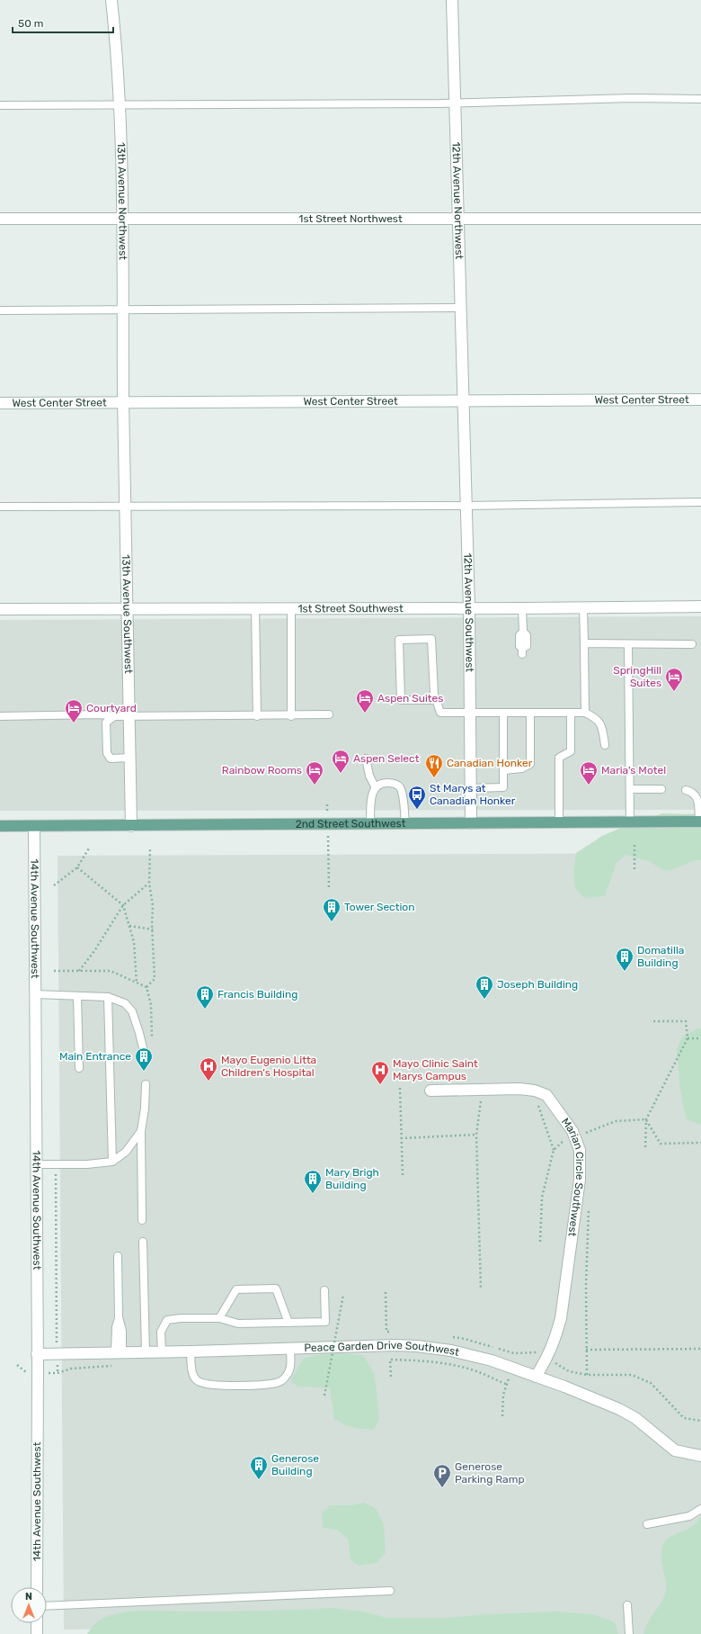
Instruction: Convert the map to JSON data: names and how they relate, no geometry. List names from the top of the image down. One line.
{"streets":{"main road":["2nd Street Southwest"],"street":["12th Avenue Northwest","13th Avenue Northwest","1st Street Northwest","West Center Street","1st Street Southwest","12th Avenue Southwest","13th Avenue Southwest","14th Avenue Southwest","Marian Circle Southwest","Peace Garden Drive Southwest"]},"crossings":[["12th Avenue Northwest","1st Street Northwest"],["12th Avenue Northwest","West Center Street"],["12th Avenue Northwest","12th Avenue Southwest"],["13th Avenue Northwest","1st Street Northwest"],["13th Avenue Northwest","West Center Street"],["13th Avenue Northwest","13th Avenue Southwest"],["West Center Street","12th Avenue Southwest"],["West Center Street","13th Avenue Southwest"],["1st Street Southwest","12th Avenue Southwest"],["1st Street Southwest","13th Avenue Southwest"],["12th Avenue Southwest","2nd Street Southwest"],["13th Avenue Southwest","2nd Street Southwest"],["2nd Street Southwest","14th Avenue Southwest"],["14th Avenue Southwest","Peace Garden Drive Southwest"],["Marian Circle Southwest","Peace Garden Drive Southwest"]],"places":{"hotel":["SpringHill Suites","Aspen Suites","Courtyard","Aspen Select","Rainbow Rooms","Maria's Motel"],"restaurant":["Canadian Honker"],"bus stop":["St Marys at Canadian Honker"],"building":["Tower Section","Domatilla Building","Joseph Building","Francis Building","Main Entrance","Mary Brigh Building","Generose Building"],"hospital":["Mayo Eugenio Litta Children's Hospital","Mayo Clinic Saint Marys Campus"],"parking":["Generose Parking Ramp"]},"scale_bar":"50 m","north":"top"}
